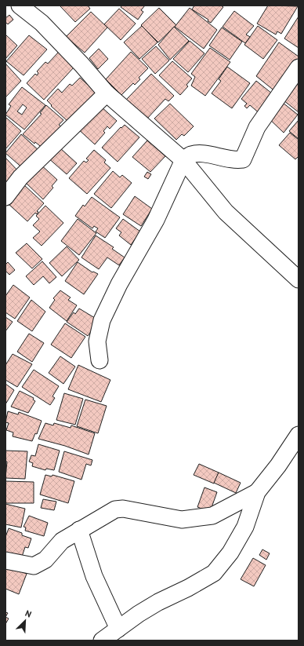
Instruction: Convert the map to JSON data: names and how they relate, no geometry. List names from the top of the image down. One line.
{"north":"top right"}
